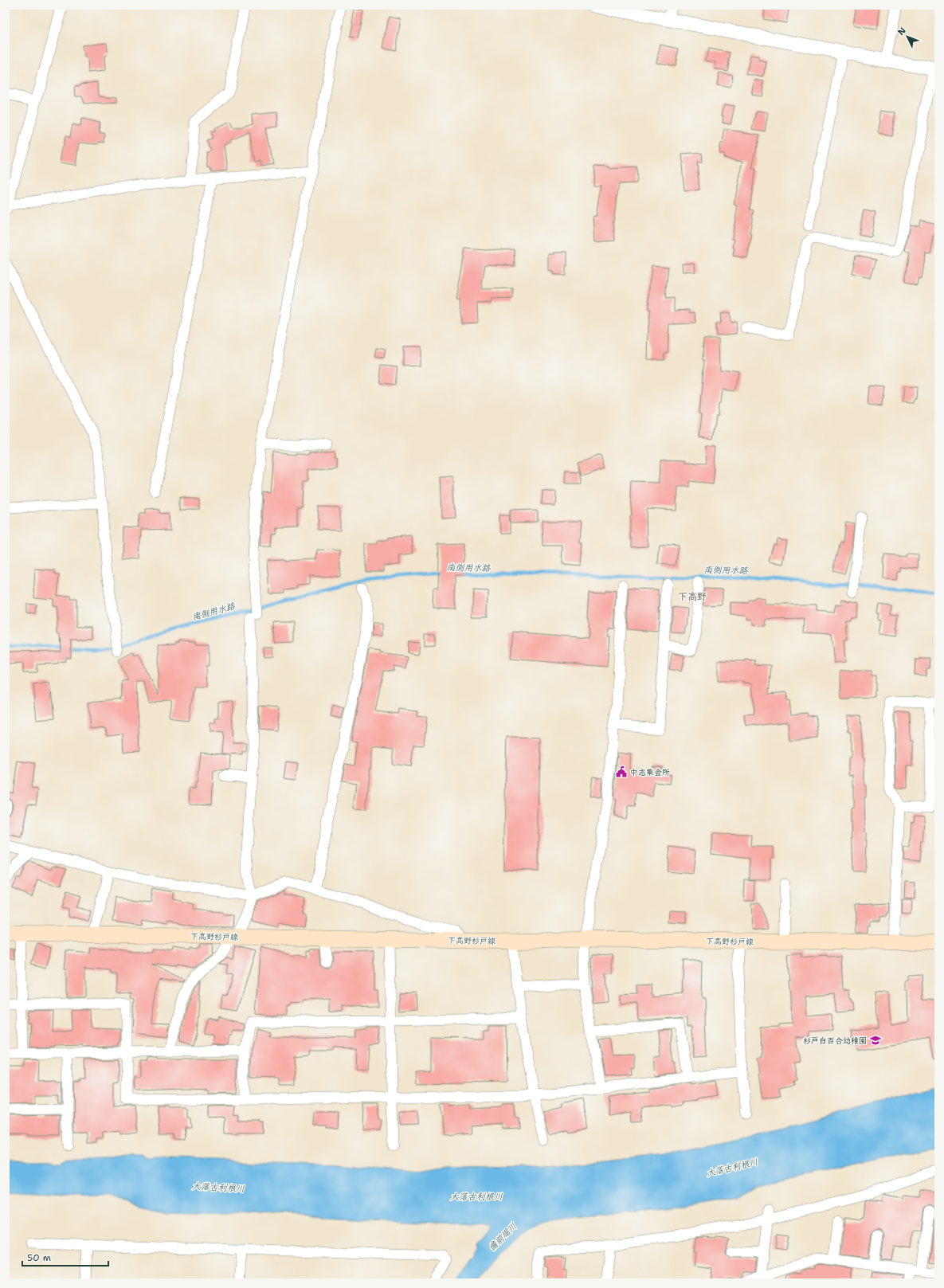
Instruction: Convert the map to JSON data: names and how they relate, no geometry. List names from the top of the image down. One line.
{"streets":{"main road":["下高野杉戸線"]},"districts":["下高野"],"water":["南側用水路","大落古利根川","備前堀川"],"places":{"public building":["中志集会所"],"school or university":["杉戸白百合幼稚園"]},"scale_bar":"50 m","north":"top left"}
